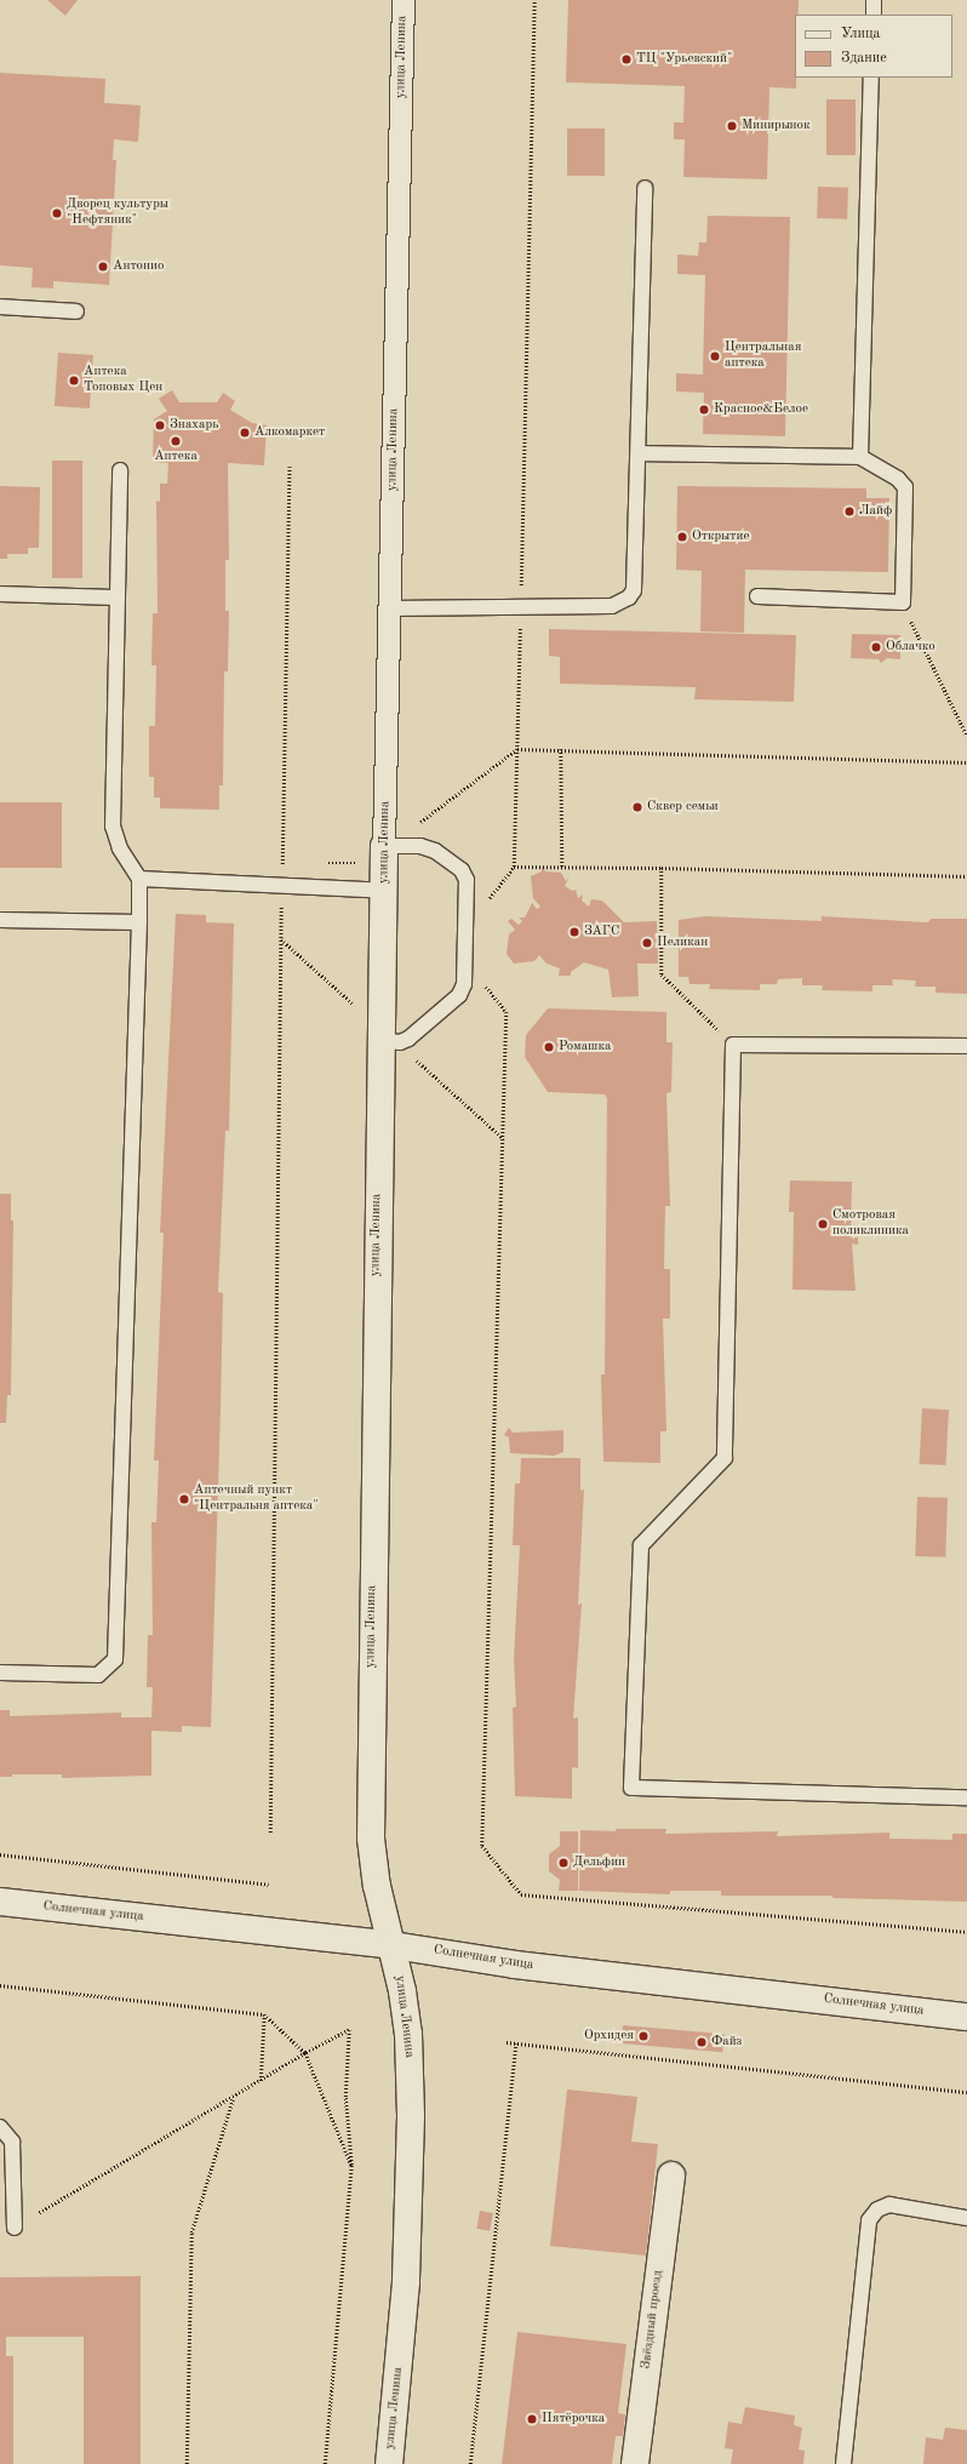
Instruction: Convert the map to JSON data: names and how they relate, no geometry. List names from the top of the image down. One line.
{"streets":{"street":["улица Ленина","Солнечная улица","Звёздный проезд"]},"crossings":[["улица Ленина","Солнечная улица"]],"places":["ТЦ \"Урьевский\"","Минирынок","Дворец культуры \"Нефтяник\"","Антонио","Центральная аптека","Аптека Топовых Цен","Красное&Белое","Знахарь","Алкомаркет","Аптека","Лайф","Открытие","Облачко","Сквер семьи","ЗАГС","Пеликан","Ромашка","Смотровая поликлиника","Аптечный пункт \"Центральня аптека\"","Дельфин","Орхидея","Файз","Пятёрочка"],"legend":["Улица","Здание"]}
